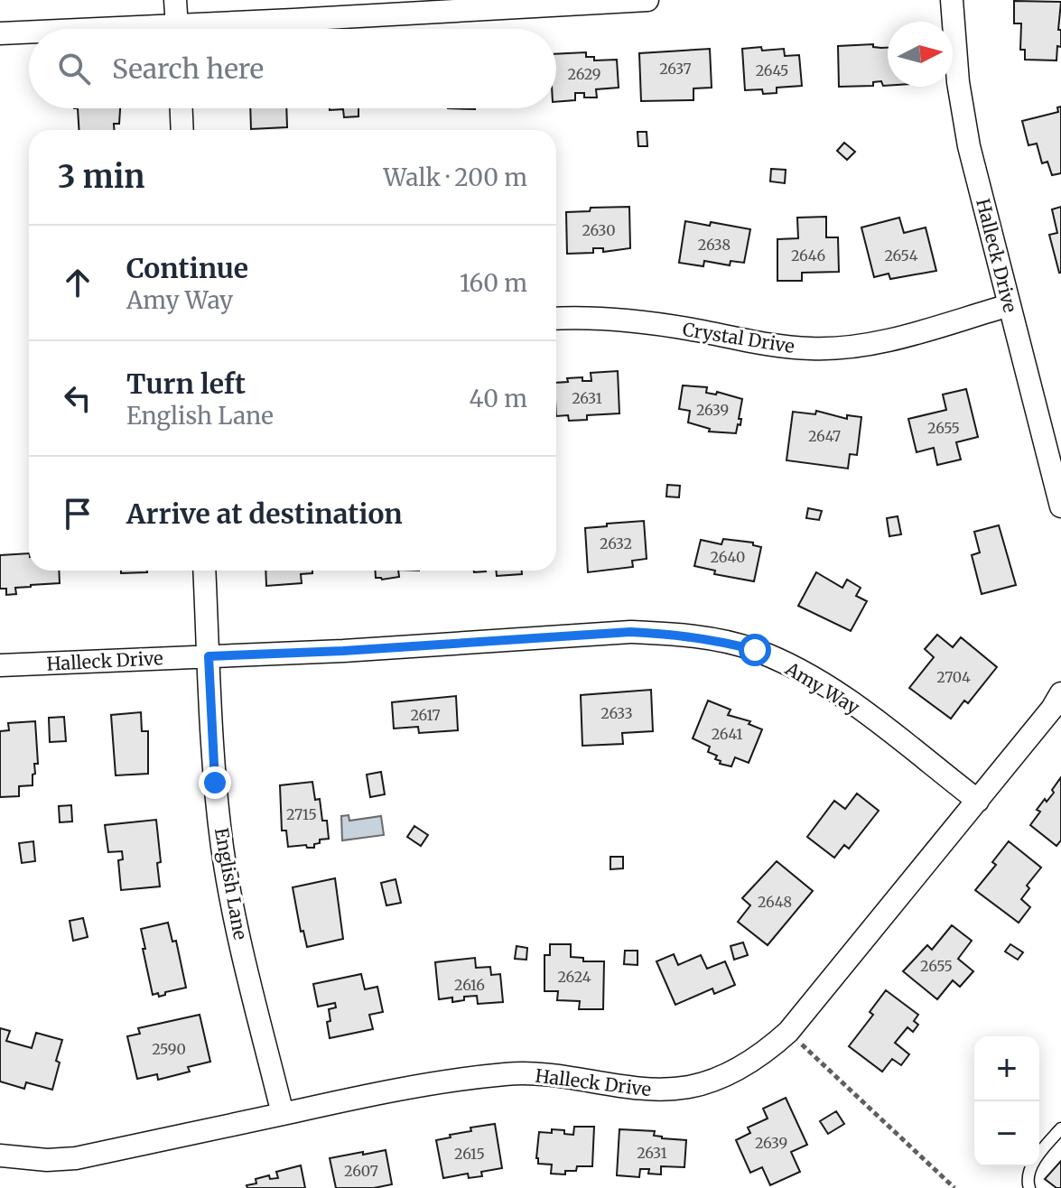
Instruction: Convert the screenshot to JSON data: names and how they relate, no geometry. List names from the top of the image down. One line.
{"streets":{"street":["Halleck Drive","Crystal Drive","Amy Way","English Lane"]},"crossings":[["Halleck Drive","Crystal Drive"],["Halleck Drive","Amy Way"],["Halleck Drive","English Lane"],["Amy Way","English Lane"]],"house_numbers":["2637","2645","2629","2630","2638","2646","2654","2631","2639","2655","2647","2632","2640","2704","2633","2617","2641","2715","2648","2655","2624","2616","2590","2639","2631","2615","2607"],"north":"right","page":{"search":"Search here","heading":["3 min","Walk · 200 m"],"list":[["Continue","Amy Way","160 m"],["Turn left","English Lane","40 m"],"Arrive at destination"],"map_buttons":["+","−"]}}
